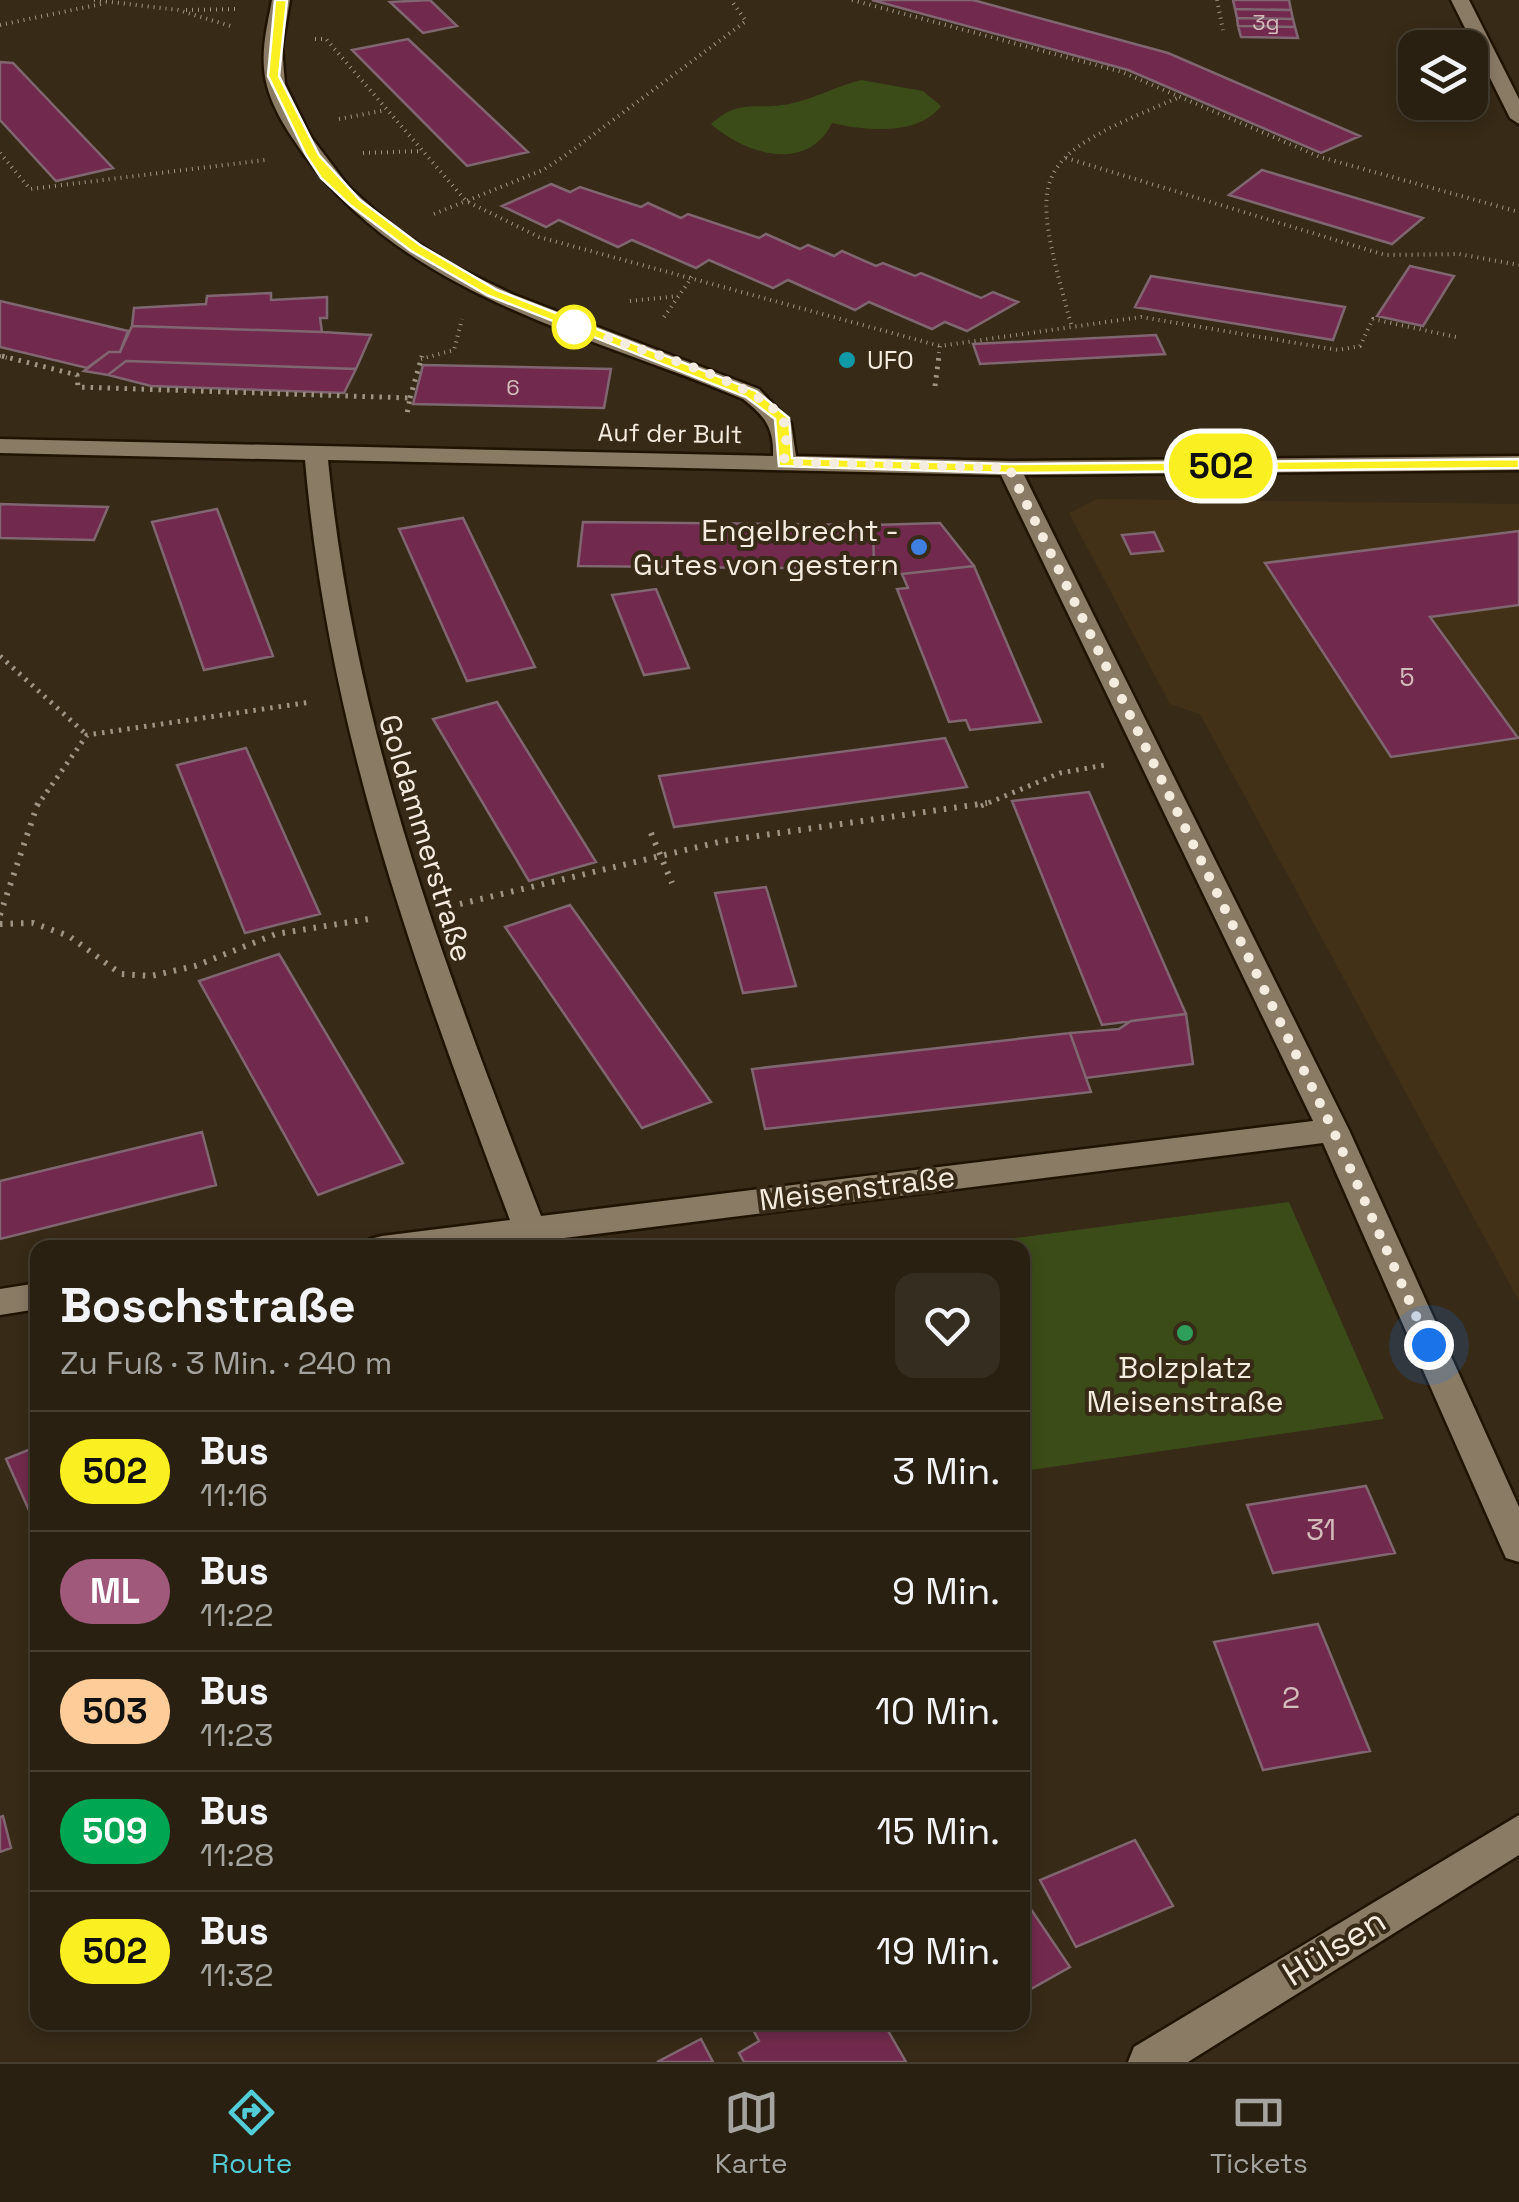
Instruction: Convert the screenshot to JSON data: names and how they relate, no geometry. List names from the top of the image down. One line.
{"streets":{"street":["Auf der Bult","Goldammerstraße","Meisenstraße","Hülsen"]},"crossings":[["Auf der Bult","Goldammerstraße"],["Goldammerstraße","Meisenstraße"]],"places":["UFO","Engelbrecht - Gutes von gestern","Bolzplatz Meisenstraße"],"lines":["bus line 502"],"house_numbers":["3g","6","5","31","2"],"page":{"on_map":"502","heading":["Boschstraße","Zu Fuß · 3 Min. · 240 m"],"list":[{"mark":"502","name":"Bus","note":"11:16","value":"3 Min."},{"mark":"ML","name":"Bus","note":"11:22","value":"9 Min."},{"mark":"503","name":"Bus","note":"11:23","value":"10 Min."},{"mark":"509","name":"Bus","note":"11:28","value":"15 Min."},{"mark":"502","name":"Bus","note":"11:32","value":"19 Min."}],"tabs":["Route","Karte","Tickets"]}}
